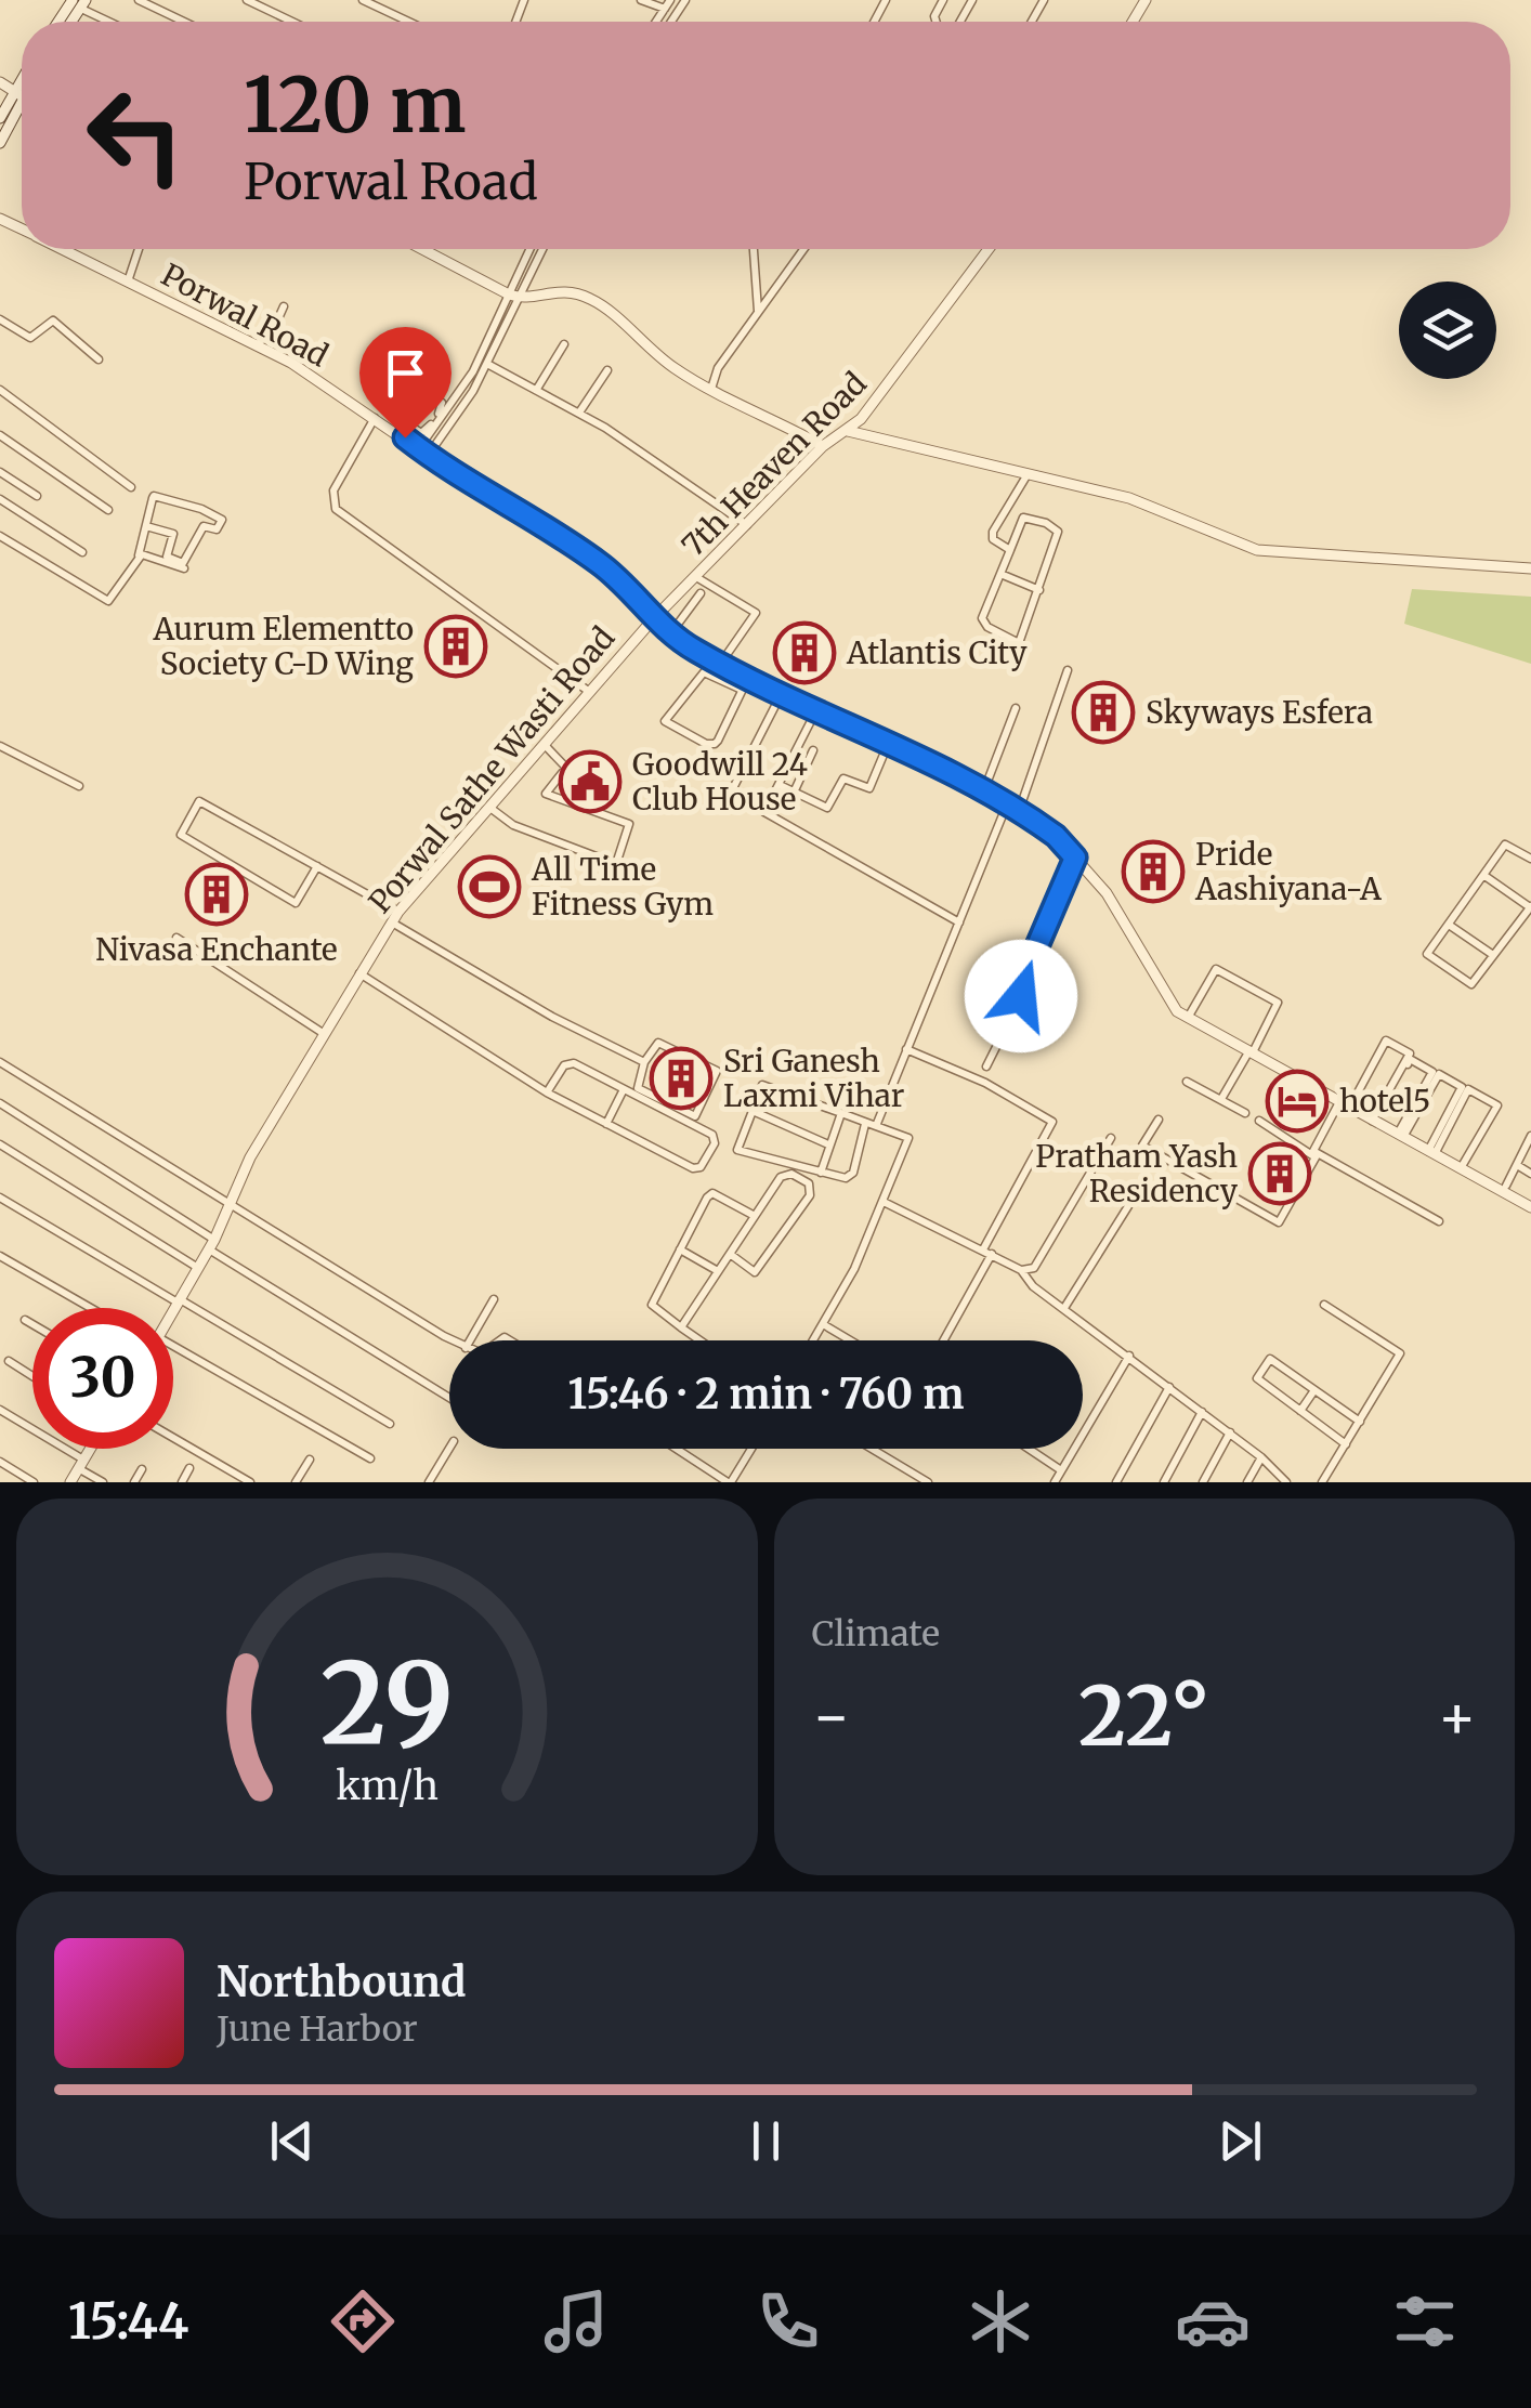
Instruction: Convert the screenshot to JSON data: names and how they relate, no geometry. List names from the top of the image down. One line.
{"streets":{"street":["Porwal Road","7th Heaven Road","Porwal Sathe Wasti Road"]},"crossings":[["Porwal Road","7th Heaven Road"],["Porwal Road","Porwal Sathe Wasti Road"],["7th Heaven Road","Porwal Sathe Wasti Road"]],"places":{"building":["Aurum Elementto Society C-D Wing","Atlantis City","Skyways Esfera","Pride Aashiyana-A","Nivasa Enchante","Sri Ganesh Laxmi Vihar","Pratham Yash Residency"],"public building":["Goodwill 24 Club House"],"sports":["All Time Fitness Gym"],"hotel":["hotel5"]},"page":{"turn":["120 m","Porwal Road"],"limit":"30","trip":"15:46 · 2 min · 760 m","tile":"Climate","heat":["−","22°","+"],"song":["Northbound","June Harbor"],"tabs":"15:44","gauge":["29","km/h"]}}
